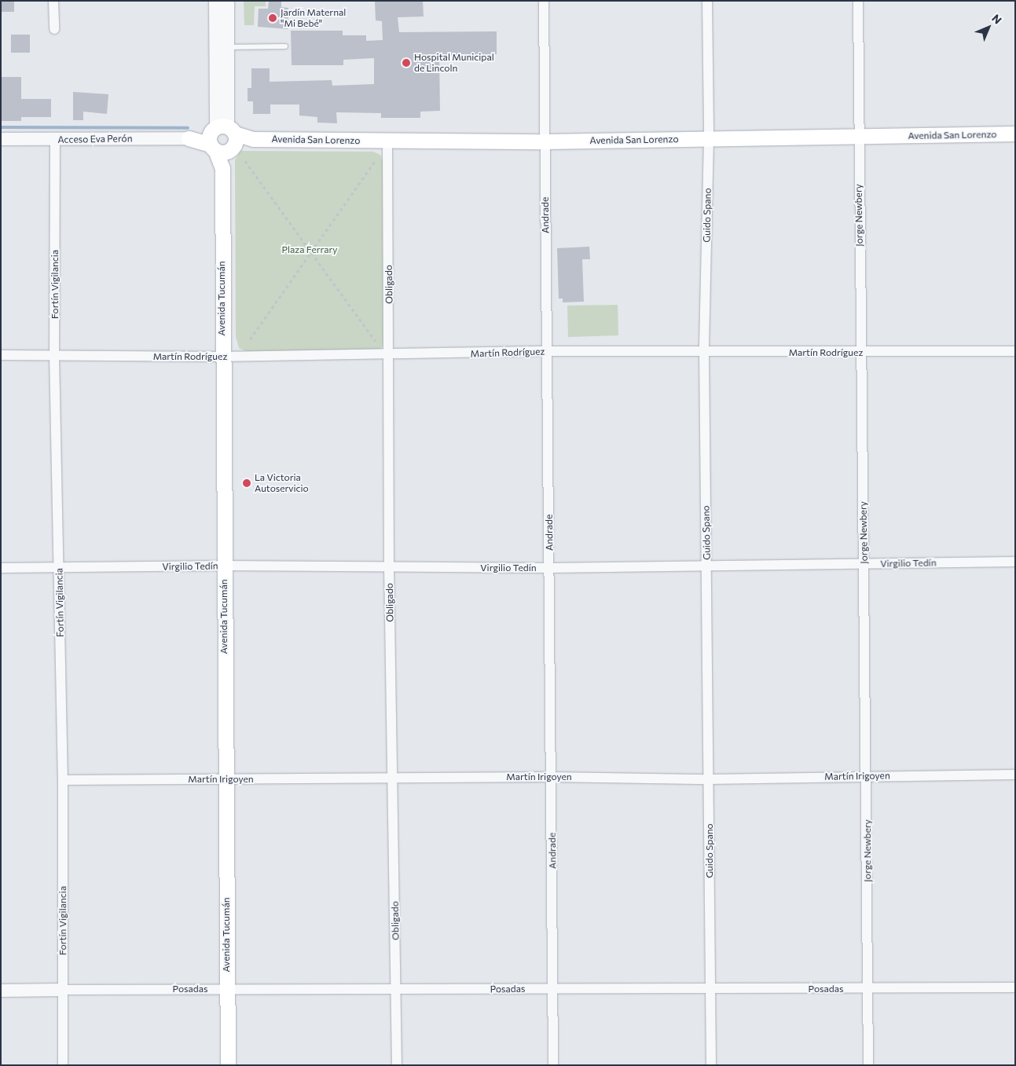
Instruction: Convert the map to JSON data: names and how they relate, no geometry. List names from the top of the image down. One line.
{"streets":{"main road":["Avenida San Lorenzo","Acceso Eva Perón","Avenida Tucumán"],"street":["Andrade","Guido Spano","Jorge Newbery","Fortín Vigilancia","Obligado","Martín Rodríguez","Virgilio Tedín","Martín Irigoyen","Posadas"]},"crossings":[["Avenida San Lorenzo","Acceso Eva Perón"],["Avenida San Lorenzo","Andrade"],["Avenida San Lorenzo","Guido Spano"],["Avenida San Lorenzo","Jorge Newbery"],["Avenida San Lorenzo","Obligado"],["Avenida San Lorenzo","Avenida Tucumán"],["Acceso Eva Perón","Fortín Vigilancia"],["Acceso Eva Perón","Avenida Tucumán"],["Andrade","Martín Rodríguez"],["Andrade","Virgilio Tedín"],["Andrade","Martín Irigoyen"],["Andrade","Posadas"],["Guido Spano","Martín Rodríguez"],["Guido Spano","Virgilio Tedín"],["Guido Spano","Martín Irigoyen"],["Guido Spano","Posadas"],["Jorge Newbery","Martín Rodríguez"],["Jorge Newbery","Virgilio Tedín"],["Jorge Newbery","Martín Irigoyen"],["Jorge Newbery","Posadas"],["Fortín Vigilancia","Martín Rodríguez"],["Fortín Vigilancia","Virgilio Tedín"],["Fortín Vigilancia","Martín Irigoyen"],["Fortín Vigilancia","Posadas"],["Obligado","Martín Rodríguez"],["Obligado","Virgilio Tedín"],["Obligado","Martín Irigoyen"],["Obligado","Posadas"],["Avenida Tucumán","Martín Rodríguez"],["Avenida Tucumán","Virgilio Tedín"],["Avenida Tucumán","Martín Irigoyen"],["Avenida Tucumán","Posadas"]],"parks":["Plaza Ferrary"],"places":["Jardín Maternal \"Mi Bebé\"","Hospital Municipal de Lincoln","La Victoria Autoservicio"],"north":"top right"}
